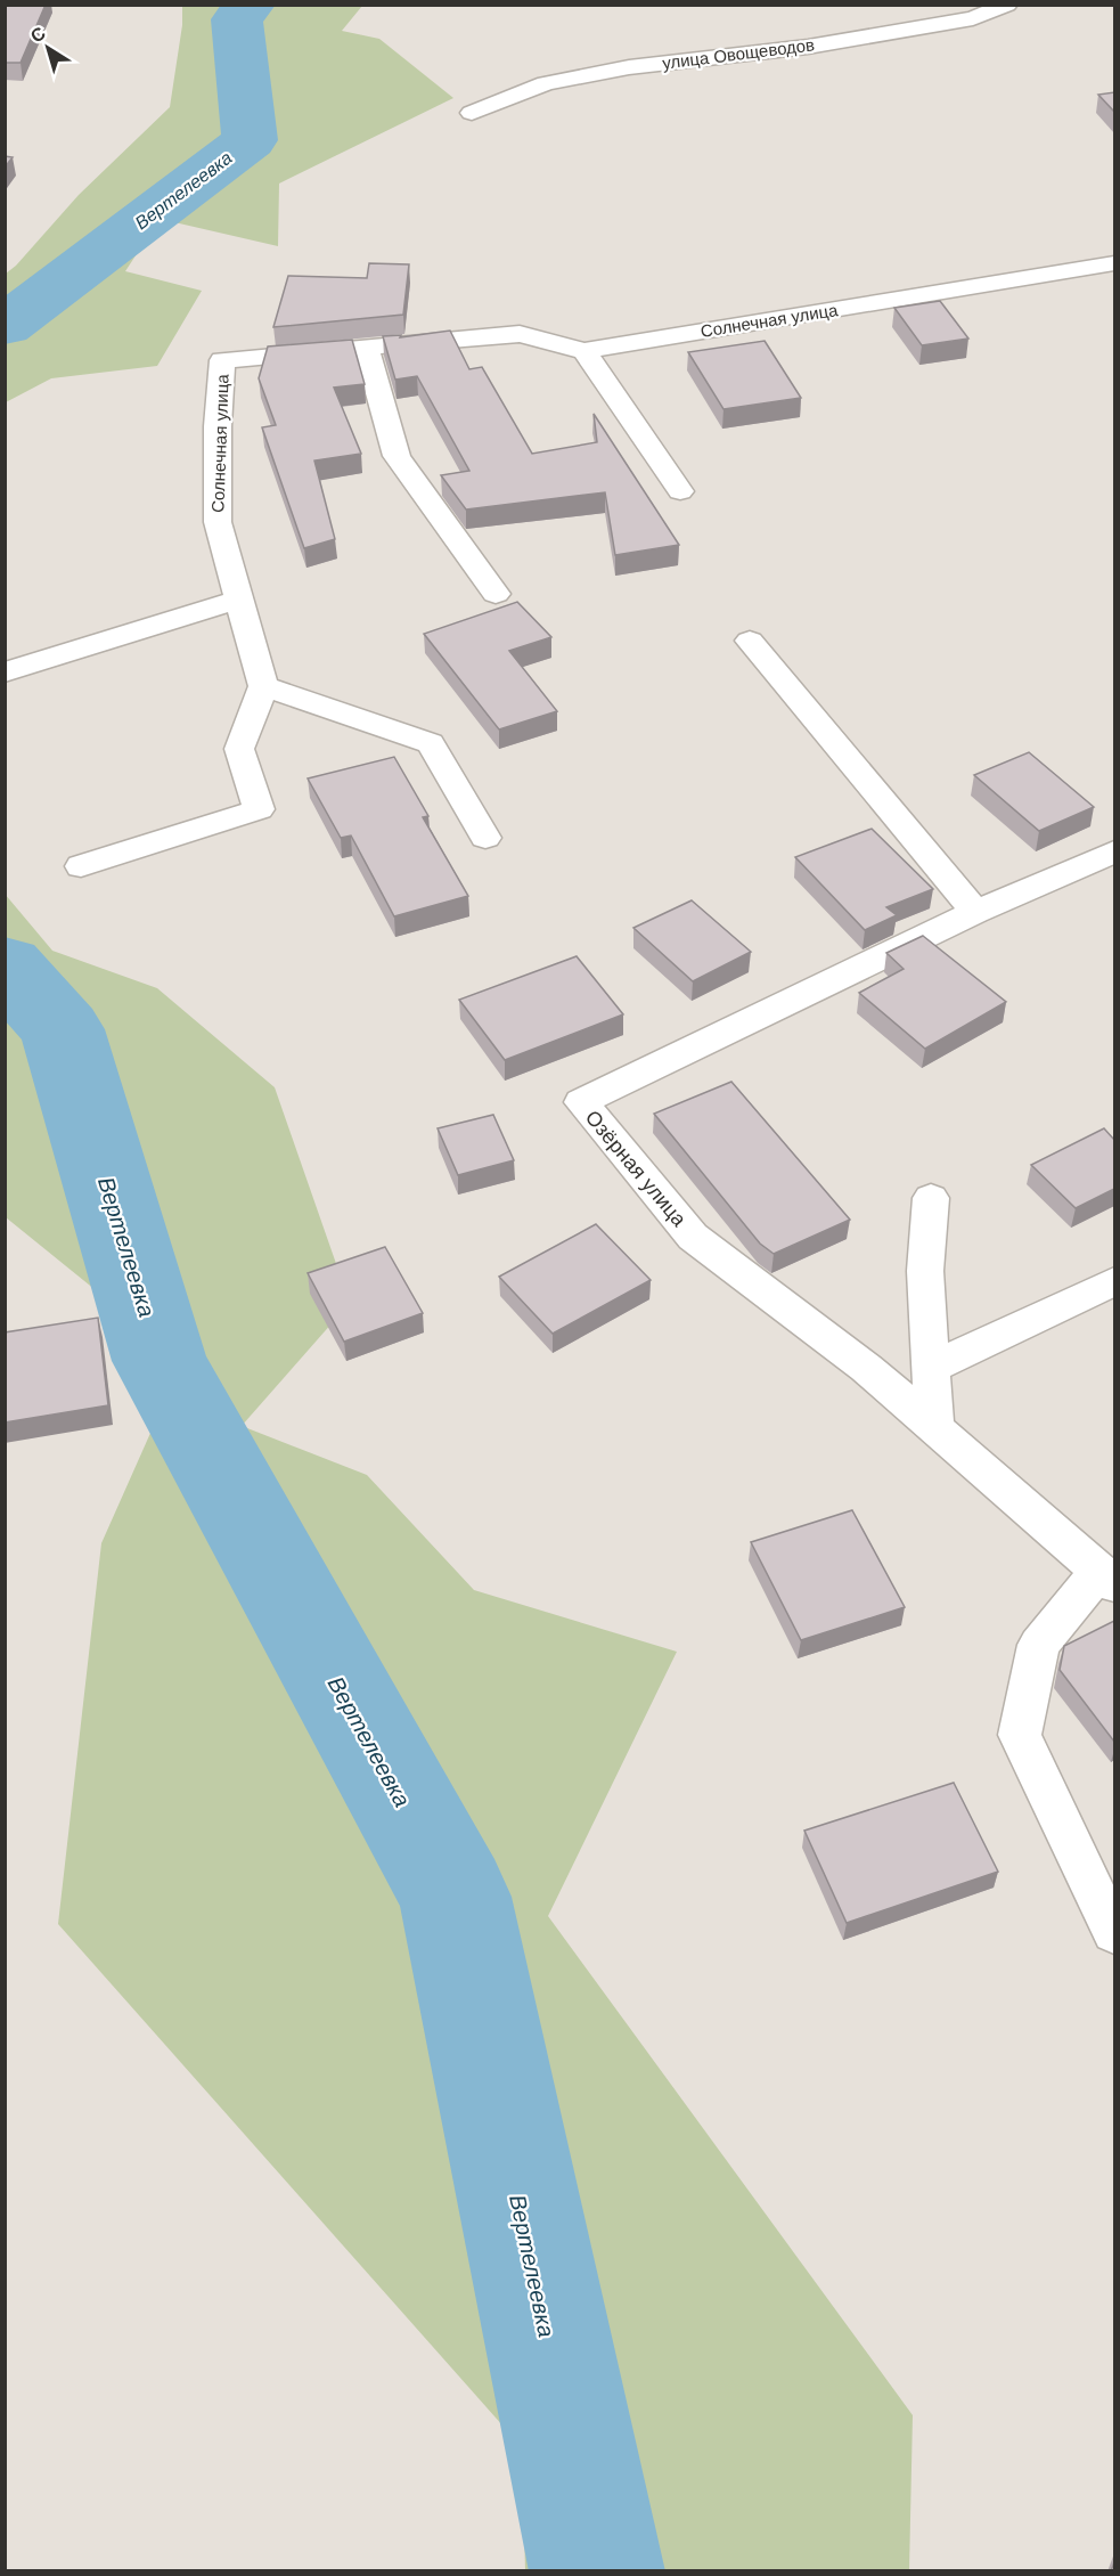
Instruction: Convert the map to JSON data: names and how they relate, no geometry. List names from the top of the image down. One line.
{"streets":{"street":["улица Овощеводов","Солнечная улица","Озёрная улица"]},"water":["Вертелеевка"],"north":"top left"}
